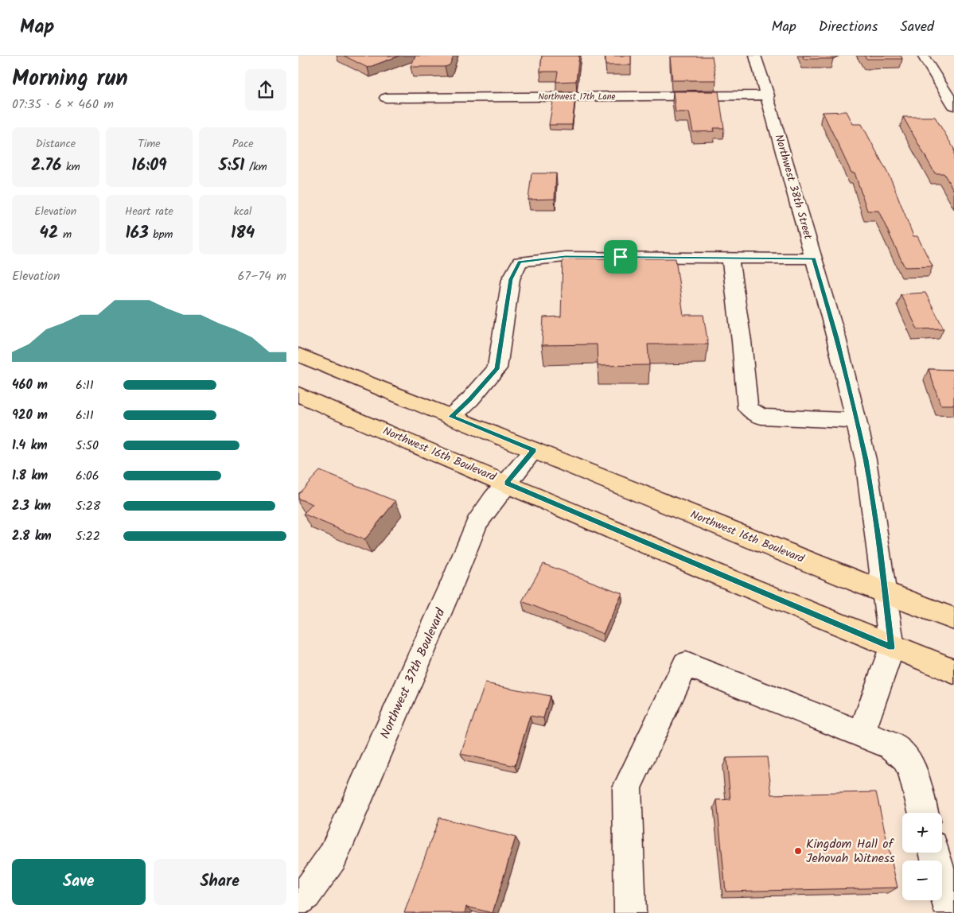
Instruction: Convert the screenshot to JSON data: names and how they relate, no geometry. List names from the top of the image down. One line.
{"streets":{"main road":["Northwest 16th Boulevard"],"street":["Northwest 17th Lane","Northwest 38th Street","Northwest 37th Boulevard"]},"crossings":[["Northwest 17th Lane","Northwest 38th Street"],["Northwest 38th Street","Northwest 16th Boulevard"],["Northwest 16th Boulevard","Northwest 37th Boulevard"]],"places":["Kingdom Hall of Jehovah Witness"],"page":{"header":"Map","nav":["Map","Directions","Saved"],"heading":["Morning run","07:35 · 6 × 460 m"],"stats":[["Distance","2.76 km"],["Time","16:09"],["Pace","5:51 /km"],["Elevation","42 m"],["Heart rate","163 bpm"],["kcal","184"]],"chart":["Elevation","67–74 m"],"list":[{"name":"460 m","note":"6:11"},{"name":"920 m","note":"6:11"},{"name":"1.4 km","note":"5:50"},{"name":"1.8 km","note":"6:06"},{"name":"2.3 km","note":"5:28"},{"name":"2.8 km","note":"5:22"}],"map_buttons":["+","−"],"buttons":["Save","Share"]}}
